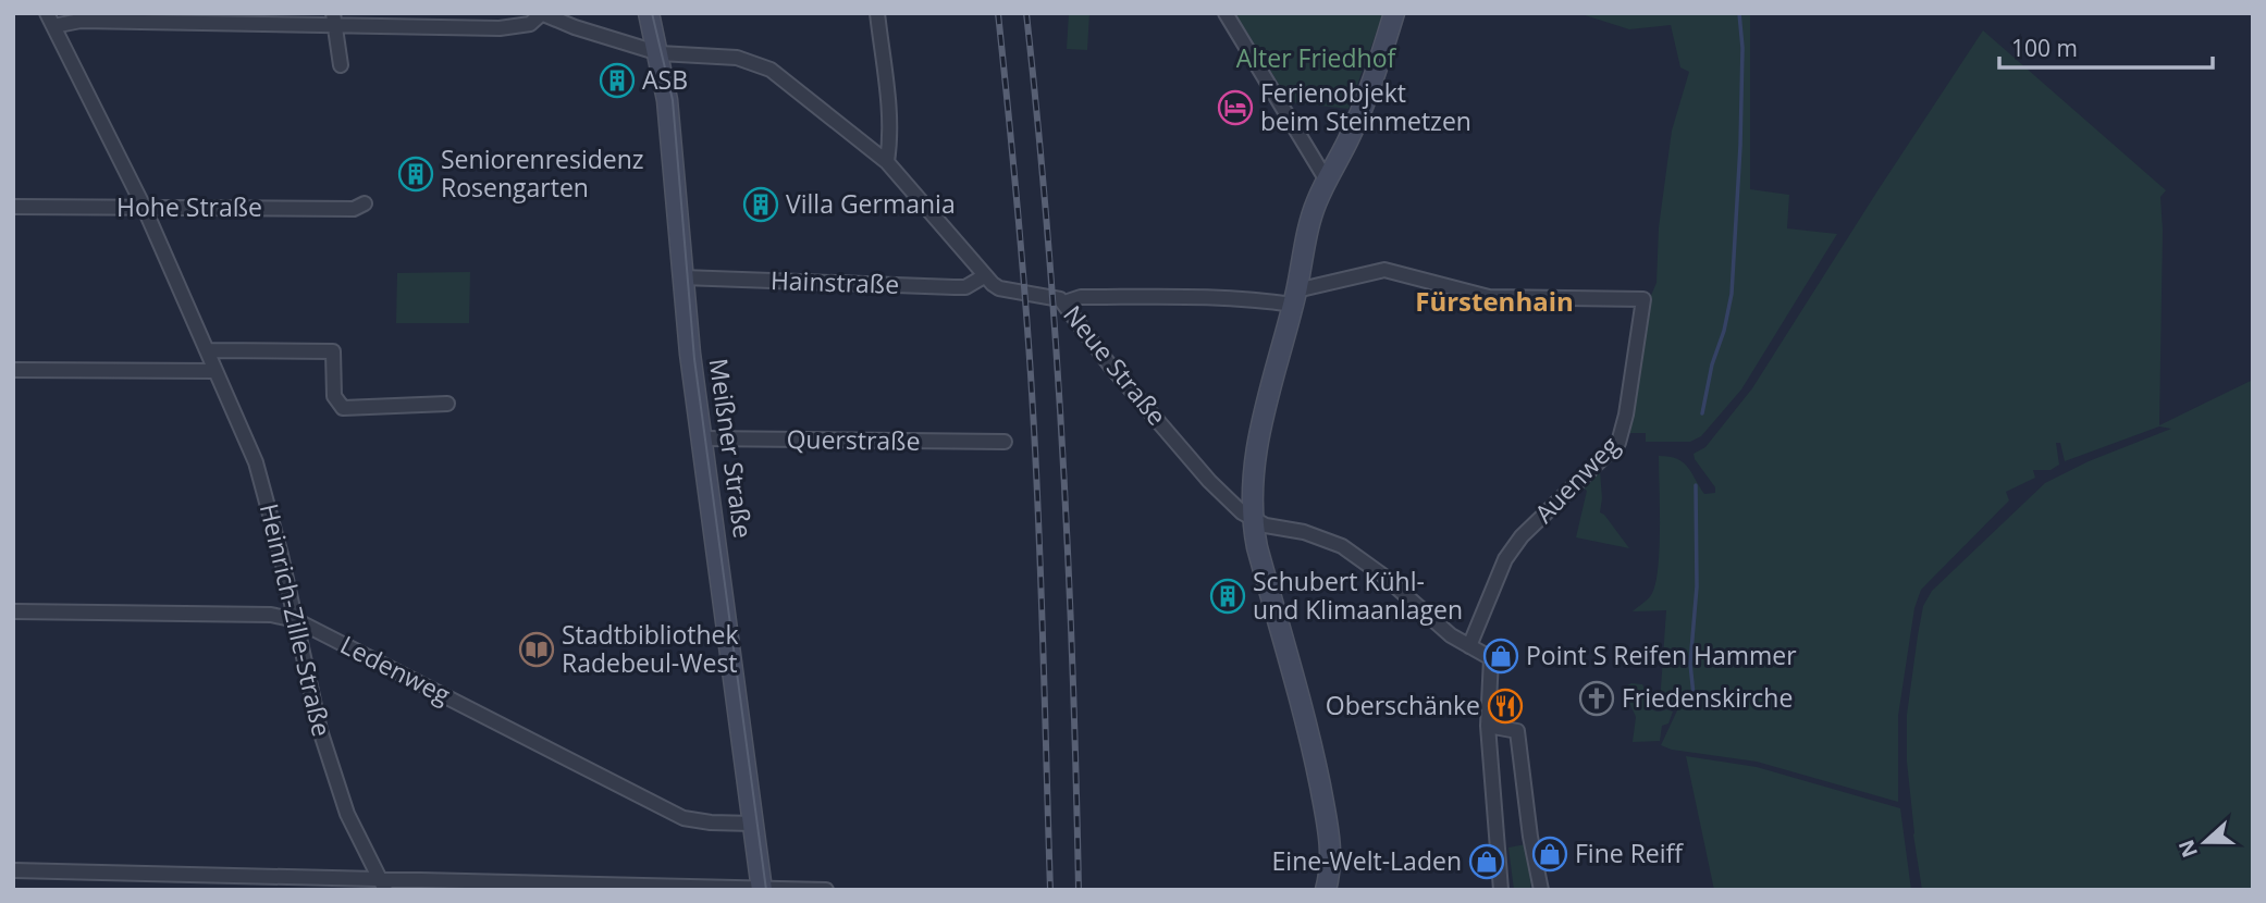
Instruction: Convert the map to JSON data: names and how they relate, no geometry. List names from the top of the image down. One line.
{"streets":{"street":["Hohe Straße","Hainstraße","Neue Straße","Querstraße","Meißner Straße","Auenweg","Heinrich-Zille-Straße","Ledenweg"]},"crossings":[["Hohe Straße","Heinrich-Zille-Straße"],["Hainstraße","Neue Straße"],["Hainstraße","Meißner Straße"],["Neue Straße","Meißner Straße"],["Neue Straße","Auenweg"],["Querstraße","Meißner Straße"],["Meißner Straße","Ledenweg"],["Heinrich-Zille-Straße","Ledenweg"]],"districts":["Fürstenhain"],"parks":["Alter Friedhof"],"places":{"building":["ASB","Seniorenresidenz Rosengarten","Villa Germania","Schubert Kühl- und Klimaanlagen"],"hotel":["Ferienobjekt beim Steinmetzen"],"library":["Stadtbibliothek Radebeul-West"],"shop":["Point S Reifen Hammer","Fine Reiff","Eine-Welt-Laden"],"church":["Friedenskirche"],"restaurant":["Oberschänke"]},"scale_bar":"100 m","north":"left"}
